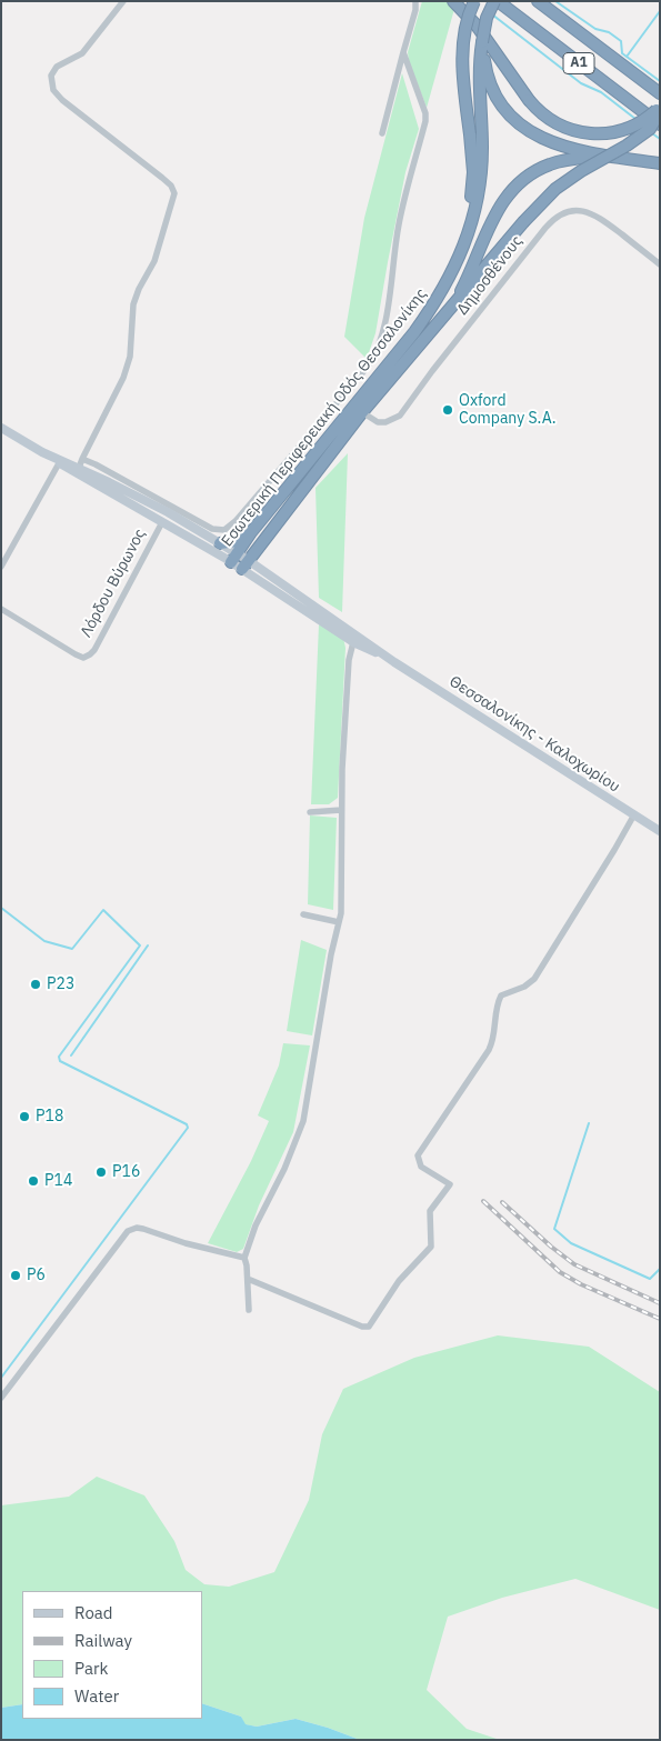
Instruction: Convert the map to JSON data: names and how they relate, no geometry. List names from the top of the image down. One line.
{"streets":{"highway":["Α1","Εσωτερική Περιφερειακή Οδός Θεσσαλονίκης"],"main road":["Θεσσαλονίκης - Καλοχωρίου"],"street":["Δημοσθένους","Λόρδου Βύρωνος"]},"crossings":[["Α1","Εσωτερική Περιφερειακή Οδός Θεσσαλονίκης"],["Δημοσθένους","Εσωτερική Περιφερειακή Οδός Θεσσαλονίκης"],["Εσωτερική Περιφερειακή Οδός Θεσσαλονίκης","Θεσσαλονίκης - Καλοχωρίου"],["Λόρδου Βύρωνος","Θεσσαλονίκης - Καλοχωρίου"]],"places":["Oxford Company S.A.","P23","P18","P16","P14","P6"],"legend":["Road","Railway","Park","Water"]}
